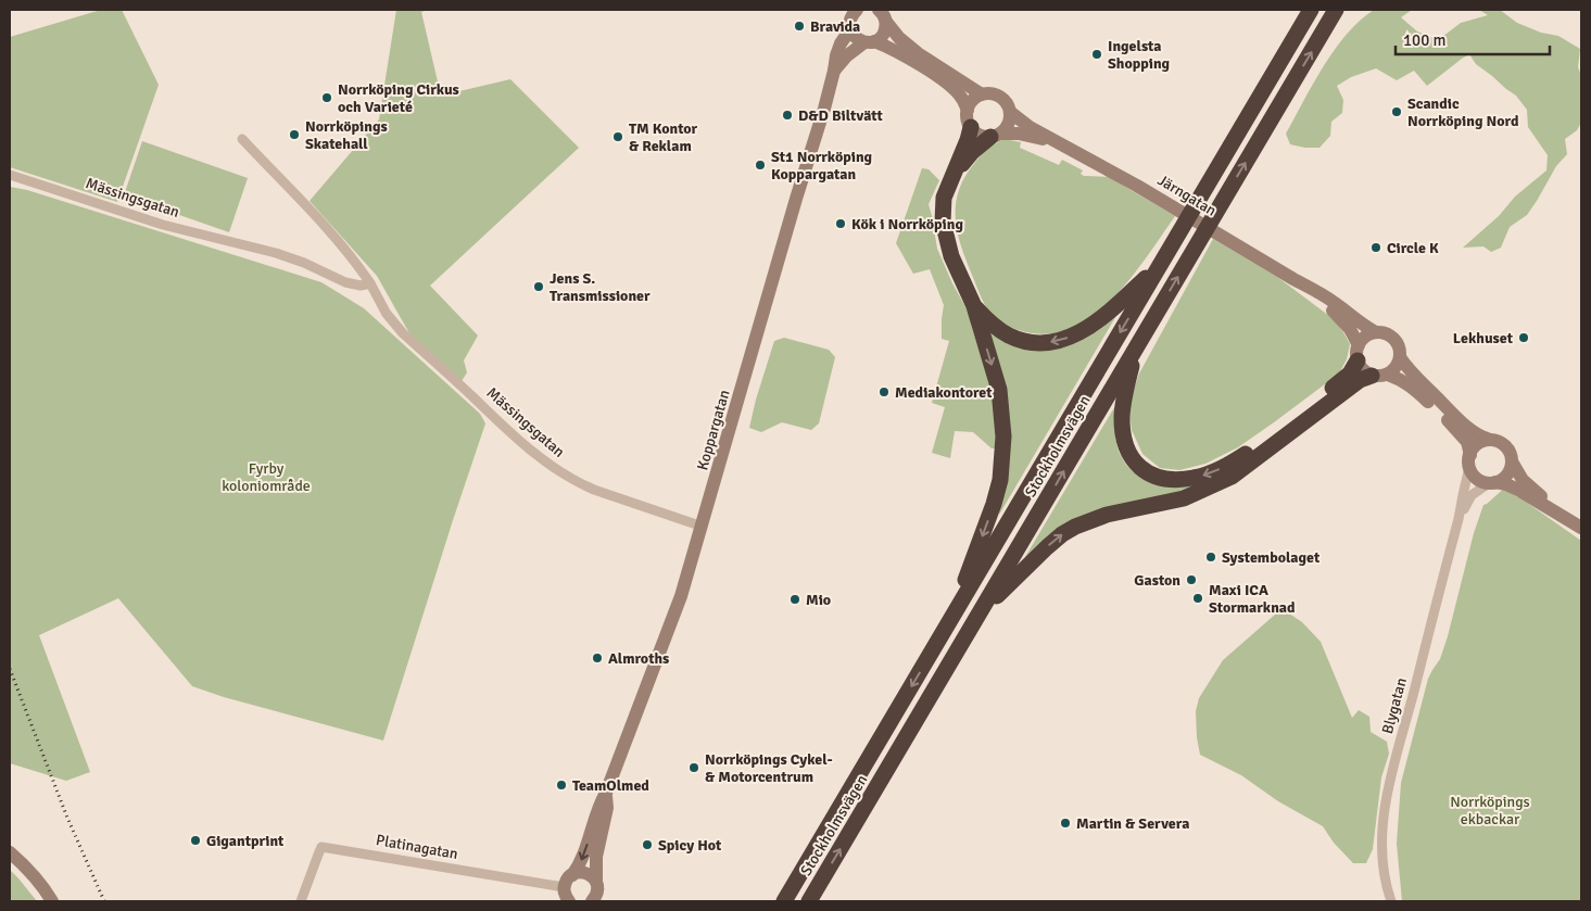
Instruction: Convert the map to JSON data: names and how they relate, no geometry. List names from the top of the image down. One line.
{"streets":{"highway":["Stockholmsvägen"],"street":["Järngatan","Mässingsgatan","Koppargatan","Blygatan","Platinagatan"]},"crossings":[["Mässingsgatan","Koppargatan"],["Koppargatan","Platinagatan"]],"parks":["Fyrby koloniområde","Norrköpings ekbackar"],"places":["Bravida","Ingelsta Shopping","Norrköping Cirkus och Varieté","Scandic Norrköping Nord","D&D Biltvätt","Norrköpings Skatehall","TM Kontor & Reklam","St1 Norrköping Koppargatan","Kök i Norrköping","Circle K","Jens S. Transmissioner","Lekhuset","Mediakontoret","Systembolaget","Gaston","Maxi ICA Stormarknad","Mio","Almroths","Norrköpings Cykel- & Motorcentrum","TeamOlmed","Martin & Servera","Gigantprint","Spicy Hot"],"scale_bar":"100 m"}
